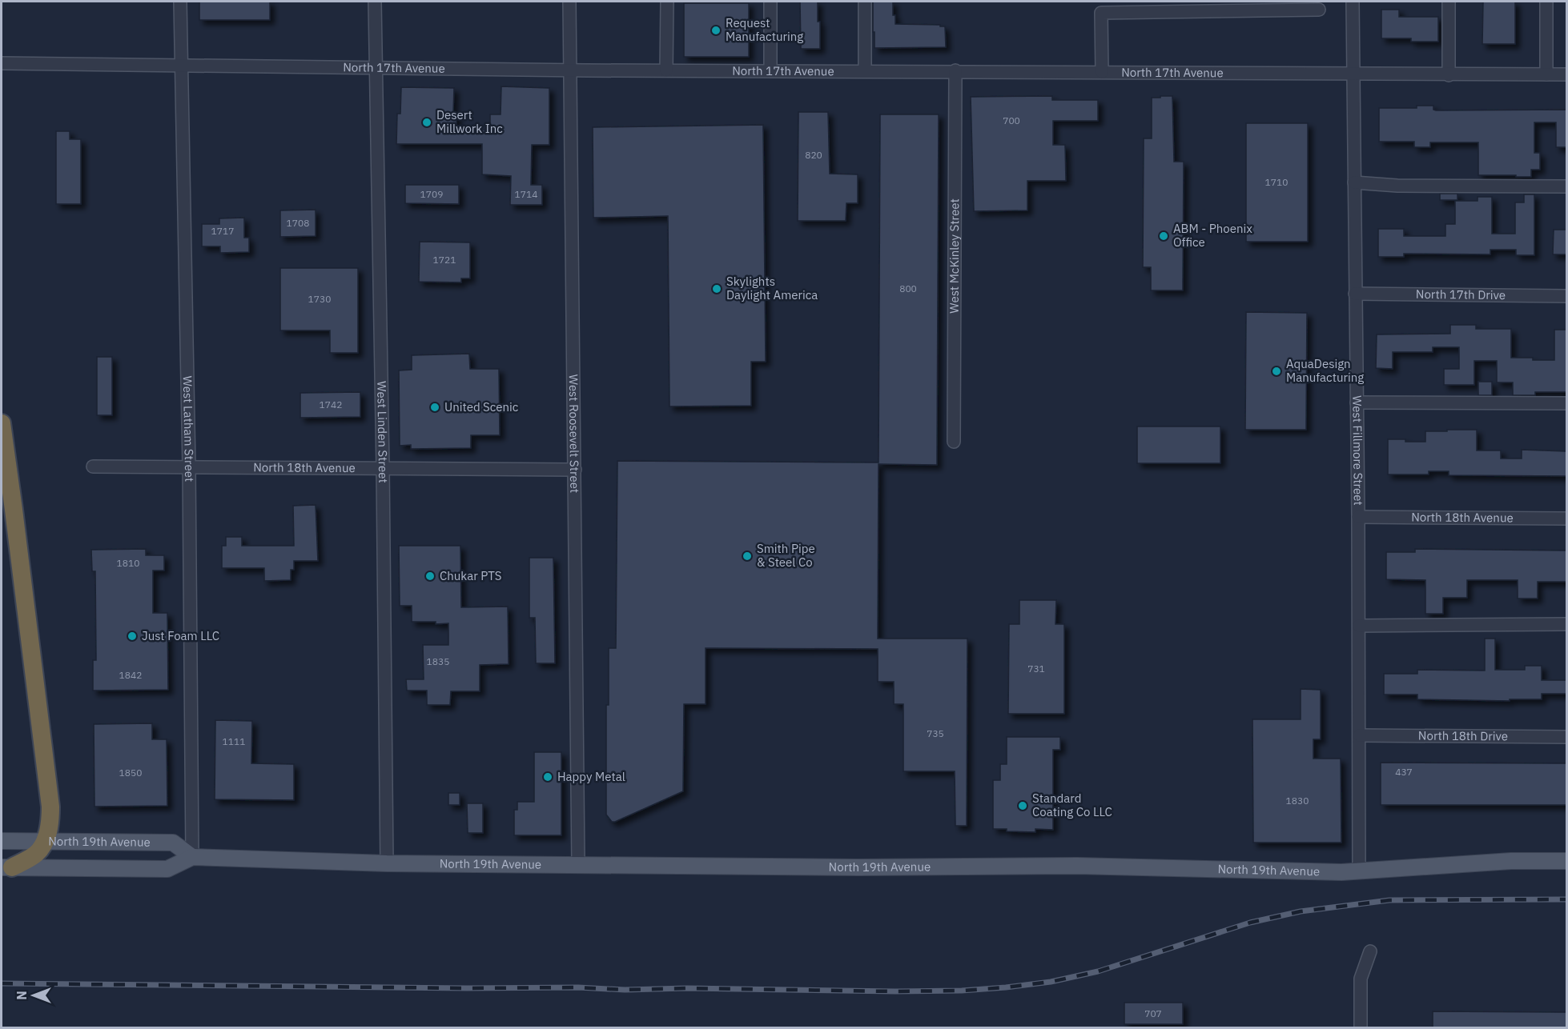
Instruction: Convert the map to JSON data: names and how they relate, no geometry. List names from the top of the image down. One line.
{"streets":{"main road":["North 19th Avenue"],"street":["North 17th Avenue","West McKinley Street","North 17th Drive","West Latham Street","West Linden Street","West Roosevelt Street","West Fillmore Street","North 18th Avenue","North 18th Drive"]},"crossings":[["North 17th Avenue","West McKinley Street"],["North 17th Avenue","West Latham Street"],["North 17th Avenue","West Linden Street"],["North 17th Avenue","West Roosevelt Street"],["North 17th Avenue","West Fillmore Street"],["North 17th Drive","West Fillmore Street"],["West Latham Street","North 18th Avenue"],["West Latham Street","North 19th Avenue"],["West Linden Street","North 18th Avenue"],["West Linden Street","North 19th Avenue"],["West Roosevelt Street","North 18th Avenue"],["West Roosevelt Street","North 19th Avenue"],["West Fillmore Street","North 18th Avenue"],["West Fillmore Street","North 18th Drive"],["West Fillmore Street","North 19th Avenue"]],"places":["Request Manufacturing","Desert Millwork Inc","ABM - Phoenix Office","Skylights Daylight America","AquaDesign Manufacturing","United Scenic","Smith Pipe & Steel Co","Chukar PTS","Just Foam LLC","Happy Metal","Standard Coating Co LLC"],"house_numbers":["700","820","1710","1709","1714","1708","1717","1721","800","1730","1742","1810","1835","731","1842","735","1111","437","1850","1830","707"],"north":"left"}
